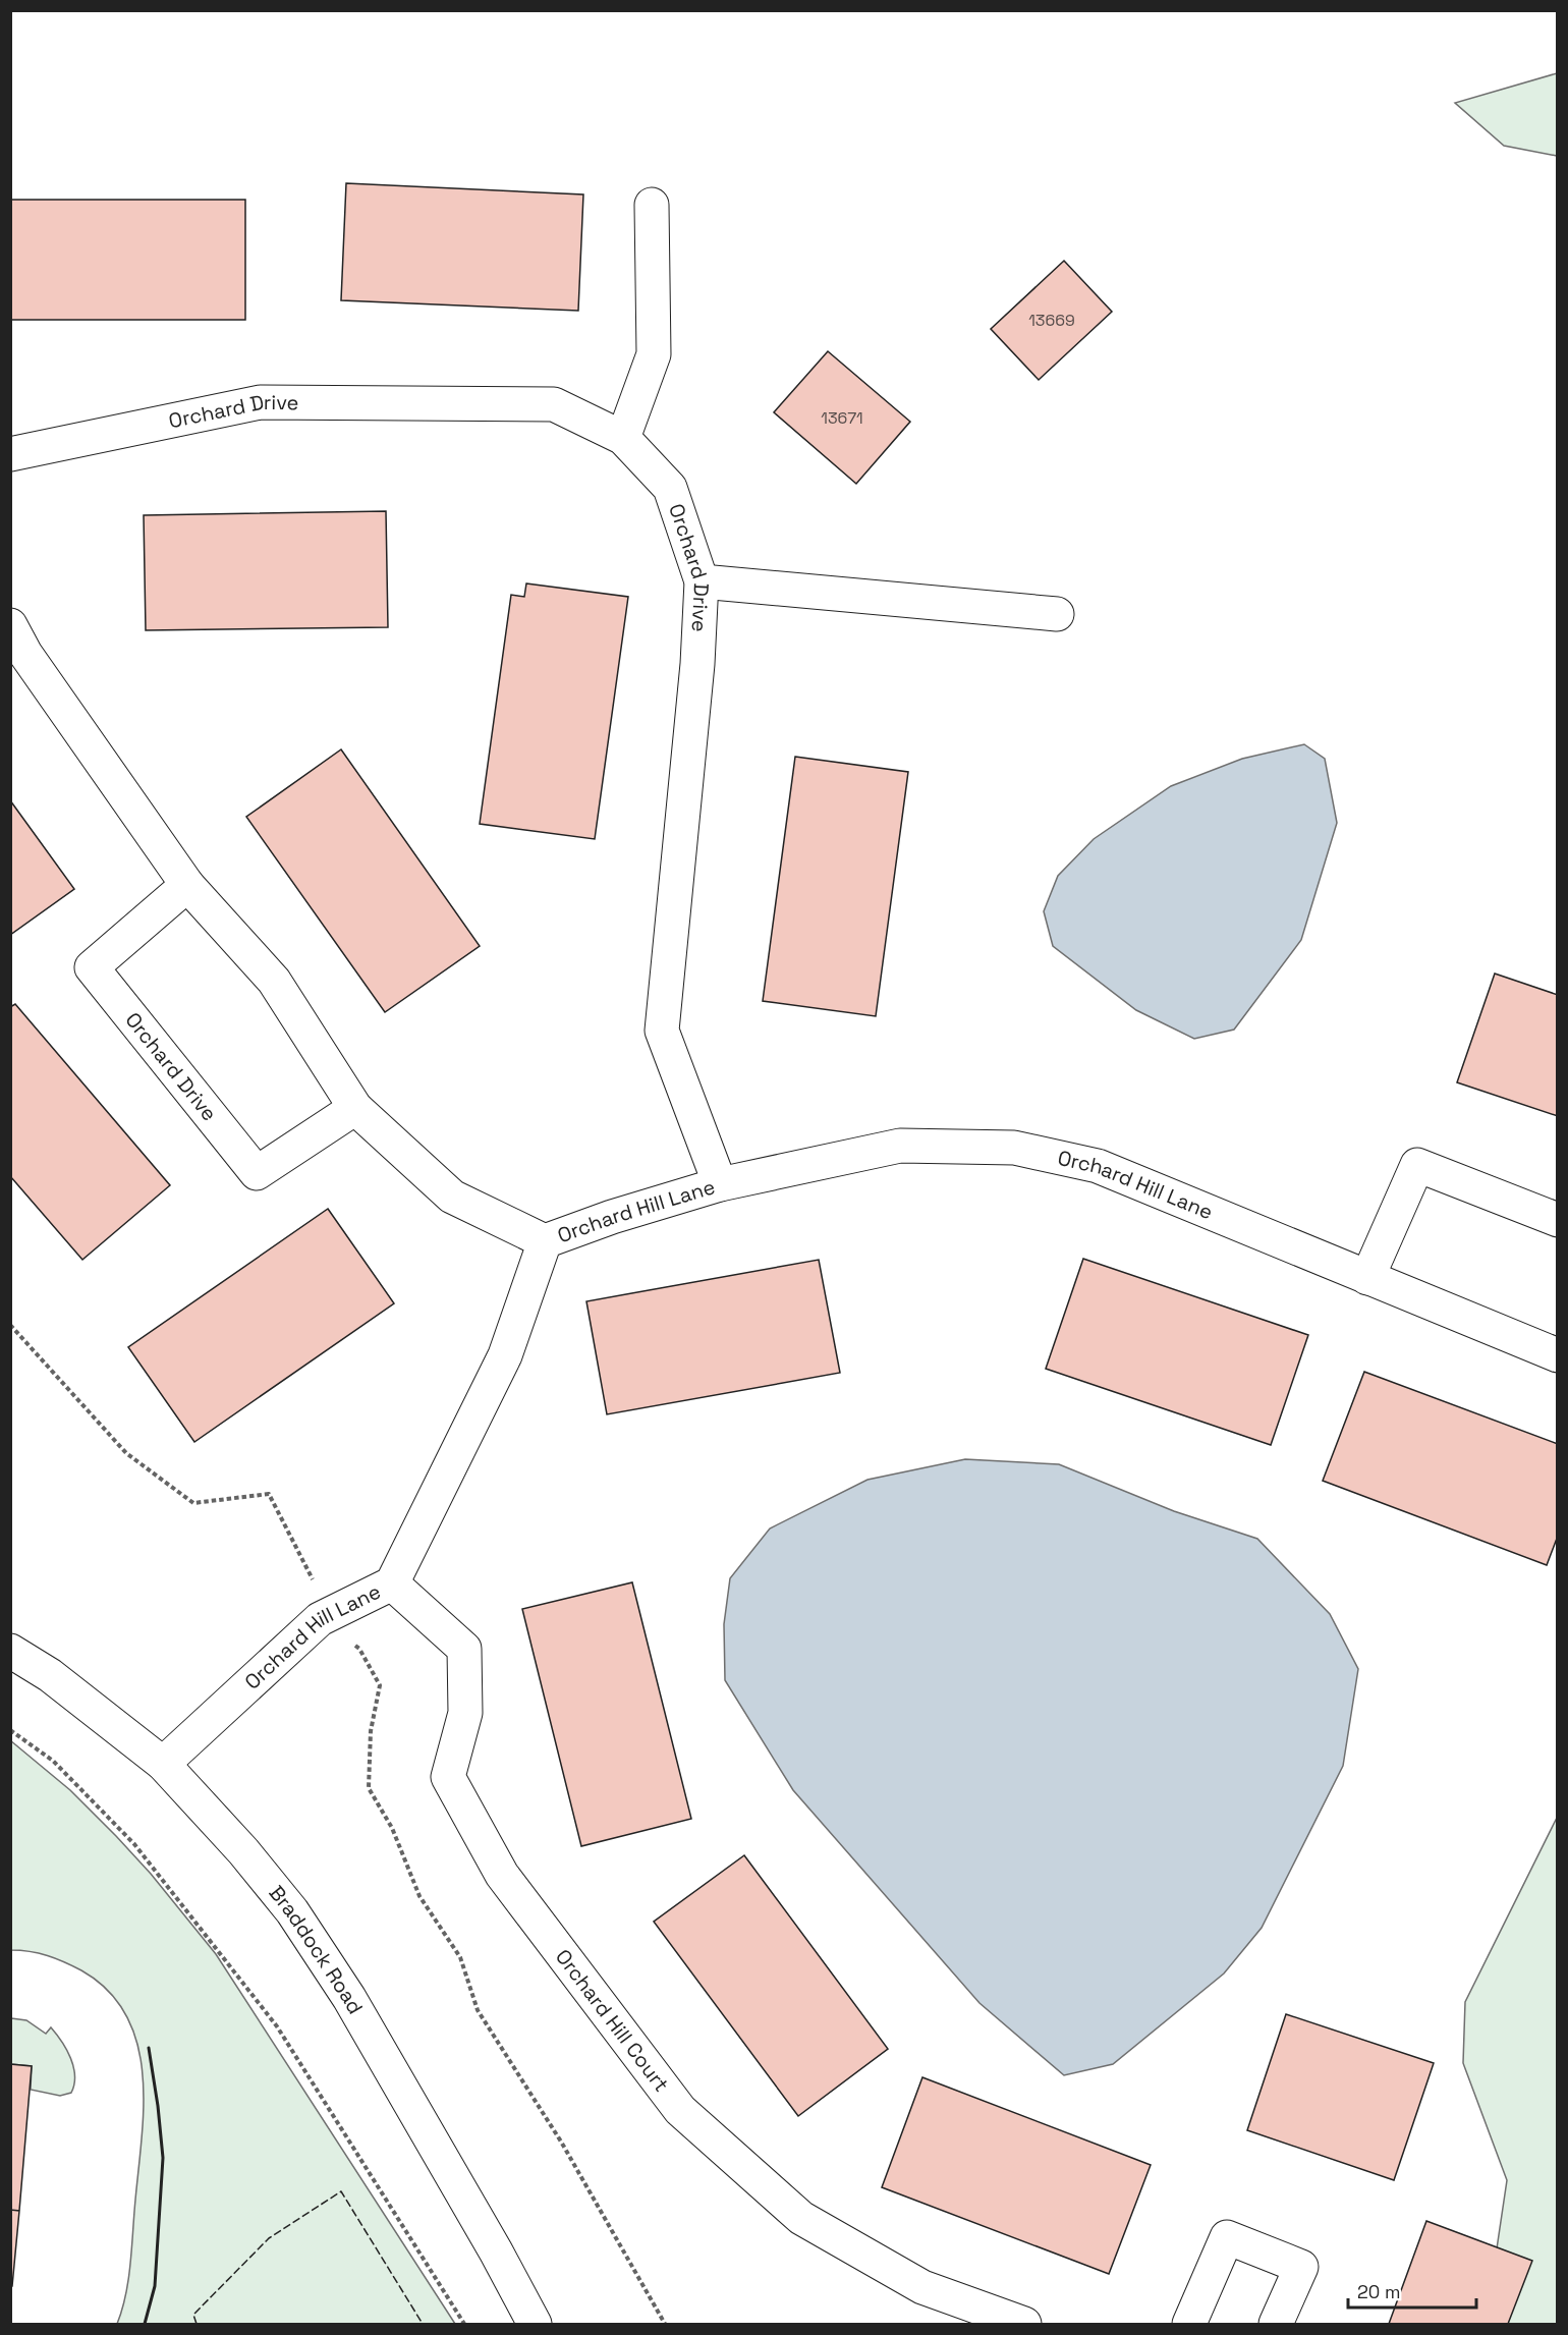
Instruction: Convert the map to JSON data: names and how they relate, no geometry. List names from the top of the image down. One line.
{"streets":{"street":["Orchard Drive","Orchard Hill Lane","Braddock Road","Orchard Hill Court"]},"crossings":[["Orchard Drive","Orchard Hill Lane"],["Orchard Hill Lane","Braddock Road"],["Orchard Hill Lane","Orchard Hill Court"]],"house_numbers":["13669","13671"],"scale_bar":"20 m"}
